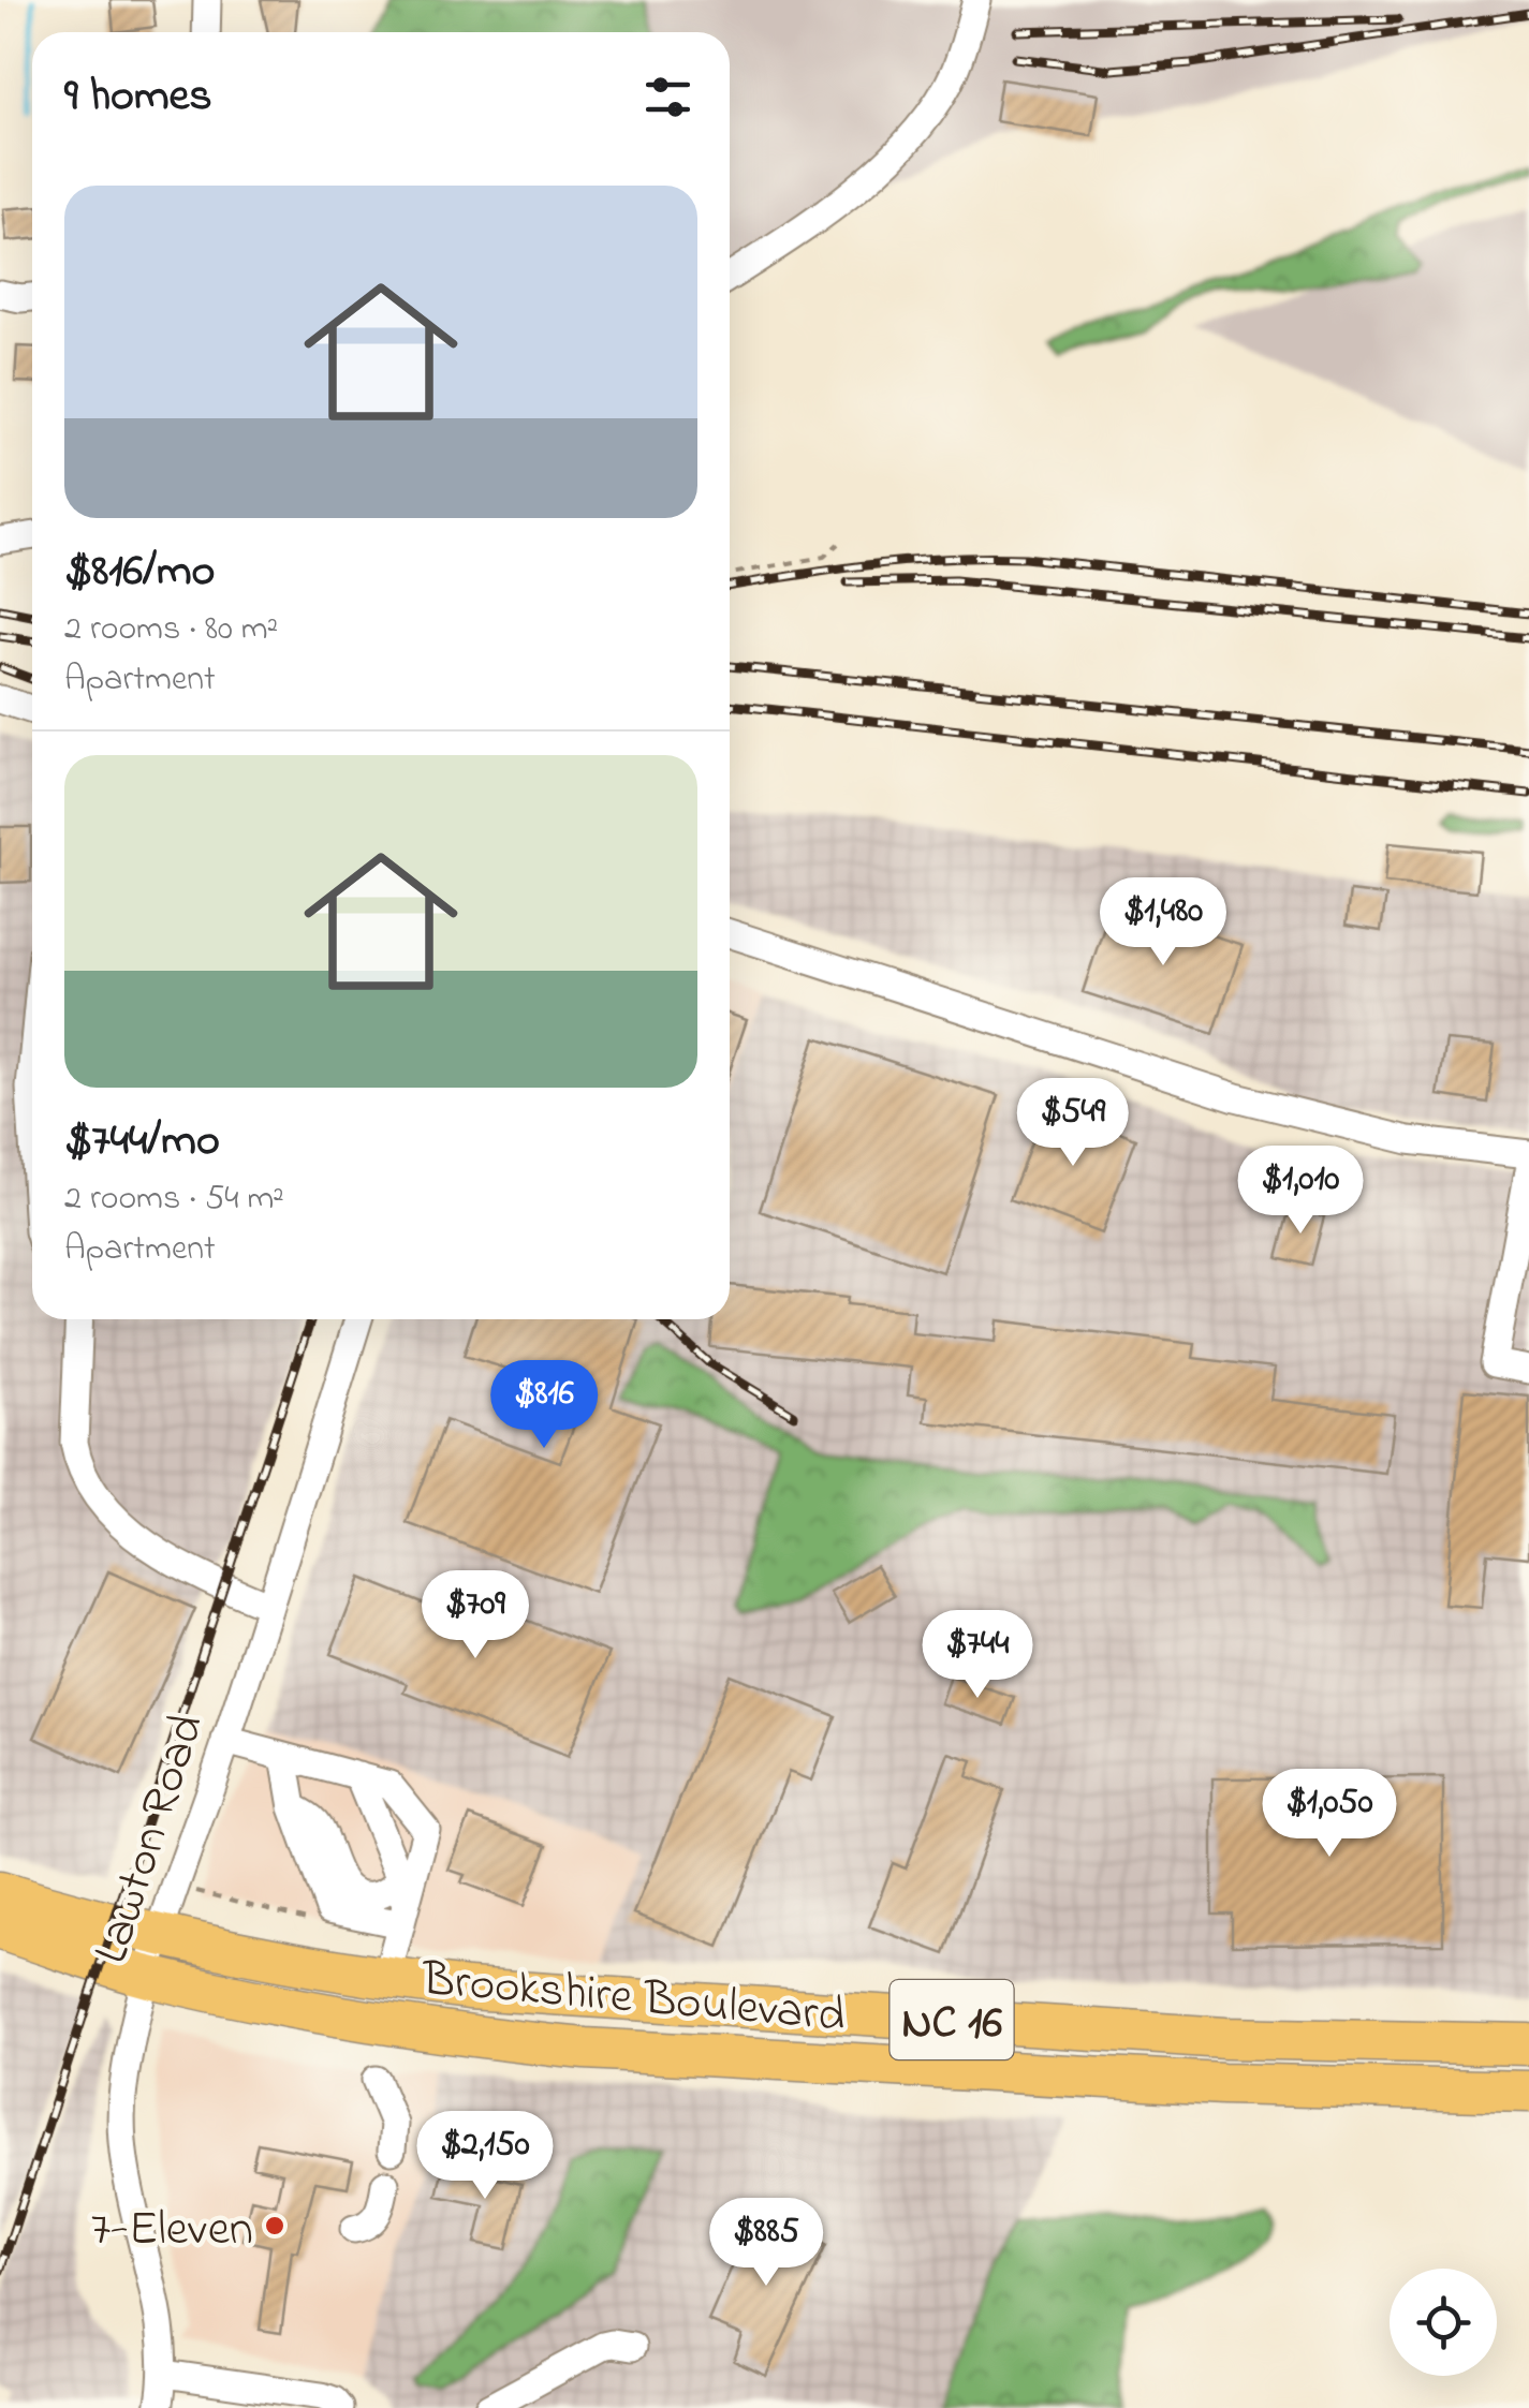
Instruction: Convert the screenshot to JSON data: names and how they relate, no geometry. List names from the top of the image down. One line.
{"streets":{"highway":["Brookshire Boulevard","NC 16"],"street":["Lawton Road"]},"crossings":[["Lawton Road","Brookshire Boulevard"]],"places":["7-Eleven"],"page":{"heading":"9 homes","list":[{"name":"$816/mo","note":"2 rooms · 80 m² · Apartment"},{"name":"$744/mo","note":"2 rooms · 54 m² · Apartment"}],"price":["$1,480","$549","$1,010","$816","$709","$744","$1,050","$2,150","$885"]}}
